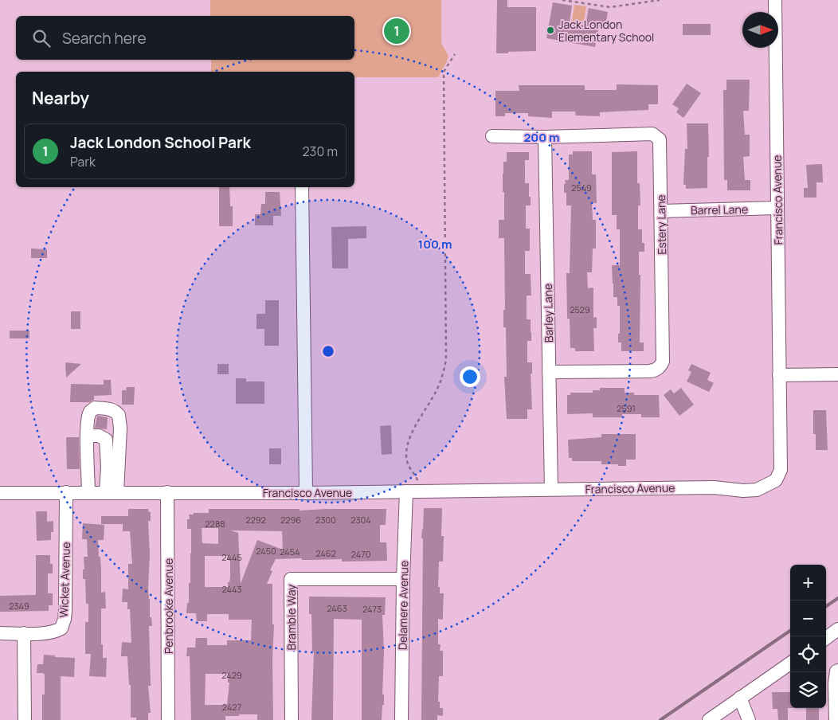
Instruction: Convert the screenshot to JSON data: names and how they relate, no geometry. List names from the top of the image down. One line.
{"streets":{"street":["Francisco Avenue","Barrel Lane","Estery Lane","Barley Lane","Wicket Avenue","Delamere Avenue","Penbrooke Avenue","Bramble Way"]},"crossings":[["Francisco Avenue","Barrel Lane"],["Francisco Avenue","Barley Lane"],["Francisco Avenue","Wicket Avenue"],["Francisco Avenue","Delamere Avenue"],["Francisco Avenue","Penbrooke Avenue"],["Barrel Lane","Estery Lane"],["Estery Lane","Barley Lane"],["Delamere Avenue","Bramble Way"]],"places":["Jack London Elementary School"],"house_numbers":["2549","2529","2591","2292","2296","2300","2304","2288","2450","2454","2462","2470","2445","2443","2349","2463","2473","2429","2427"],"north":"right","page":{"search":"Search here","pins":"1","heading":"Nearby","list":[{"mark":"1","name":"Jack London School Park","note":"Park","value":"230 m"}],"map_buttons":["+","−"]},"rings":["200 m","100 m"]}
